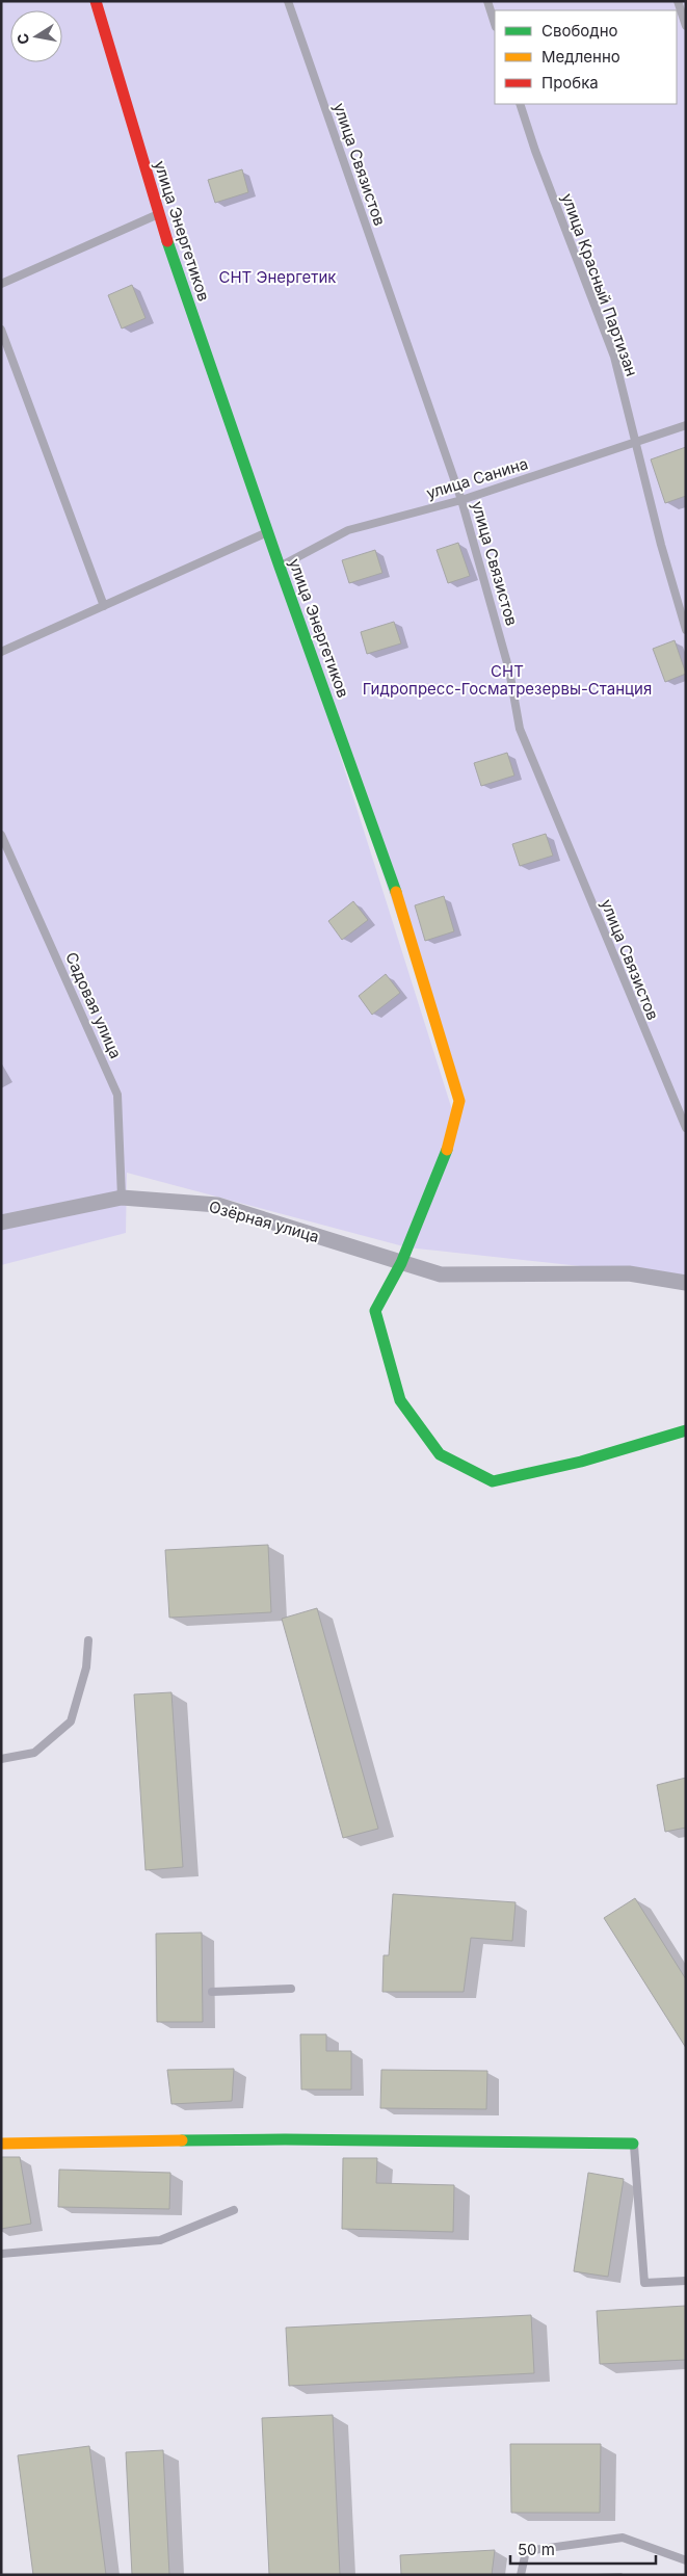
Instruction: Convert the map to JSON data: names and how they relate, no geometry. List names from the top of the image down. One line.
{"streets":{"street":["улица Энергетиков","Озёрная улица"],"lane":["улица Связистов","улица Красный Партизан","улица Санина","Садовая улица"]},"crossings":[["улица Связистов","улица Санина"],["улица Энергетиков","улица Санина"],["улица Энергетиков","Озёрная улица"],["улица Красный Партизан","улица Санина"],["Садовая улица","Озёрная улица"]],"parks":["СНТ Энергетик","СНТ Гидропресс-Госматрезервы-Станция"],"legend":["Свободно","Медленно","Пробка"],"scale_bar":"50 m","north":"left"}
